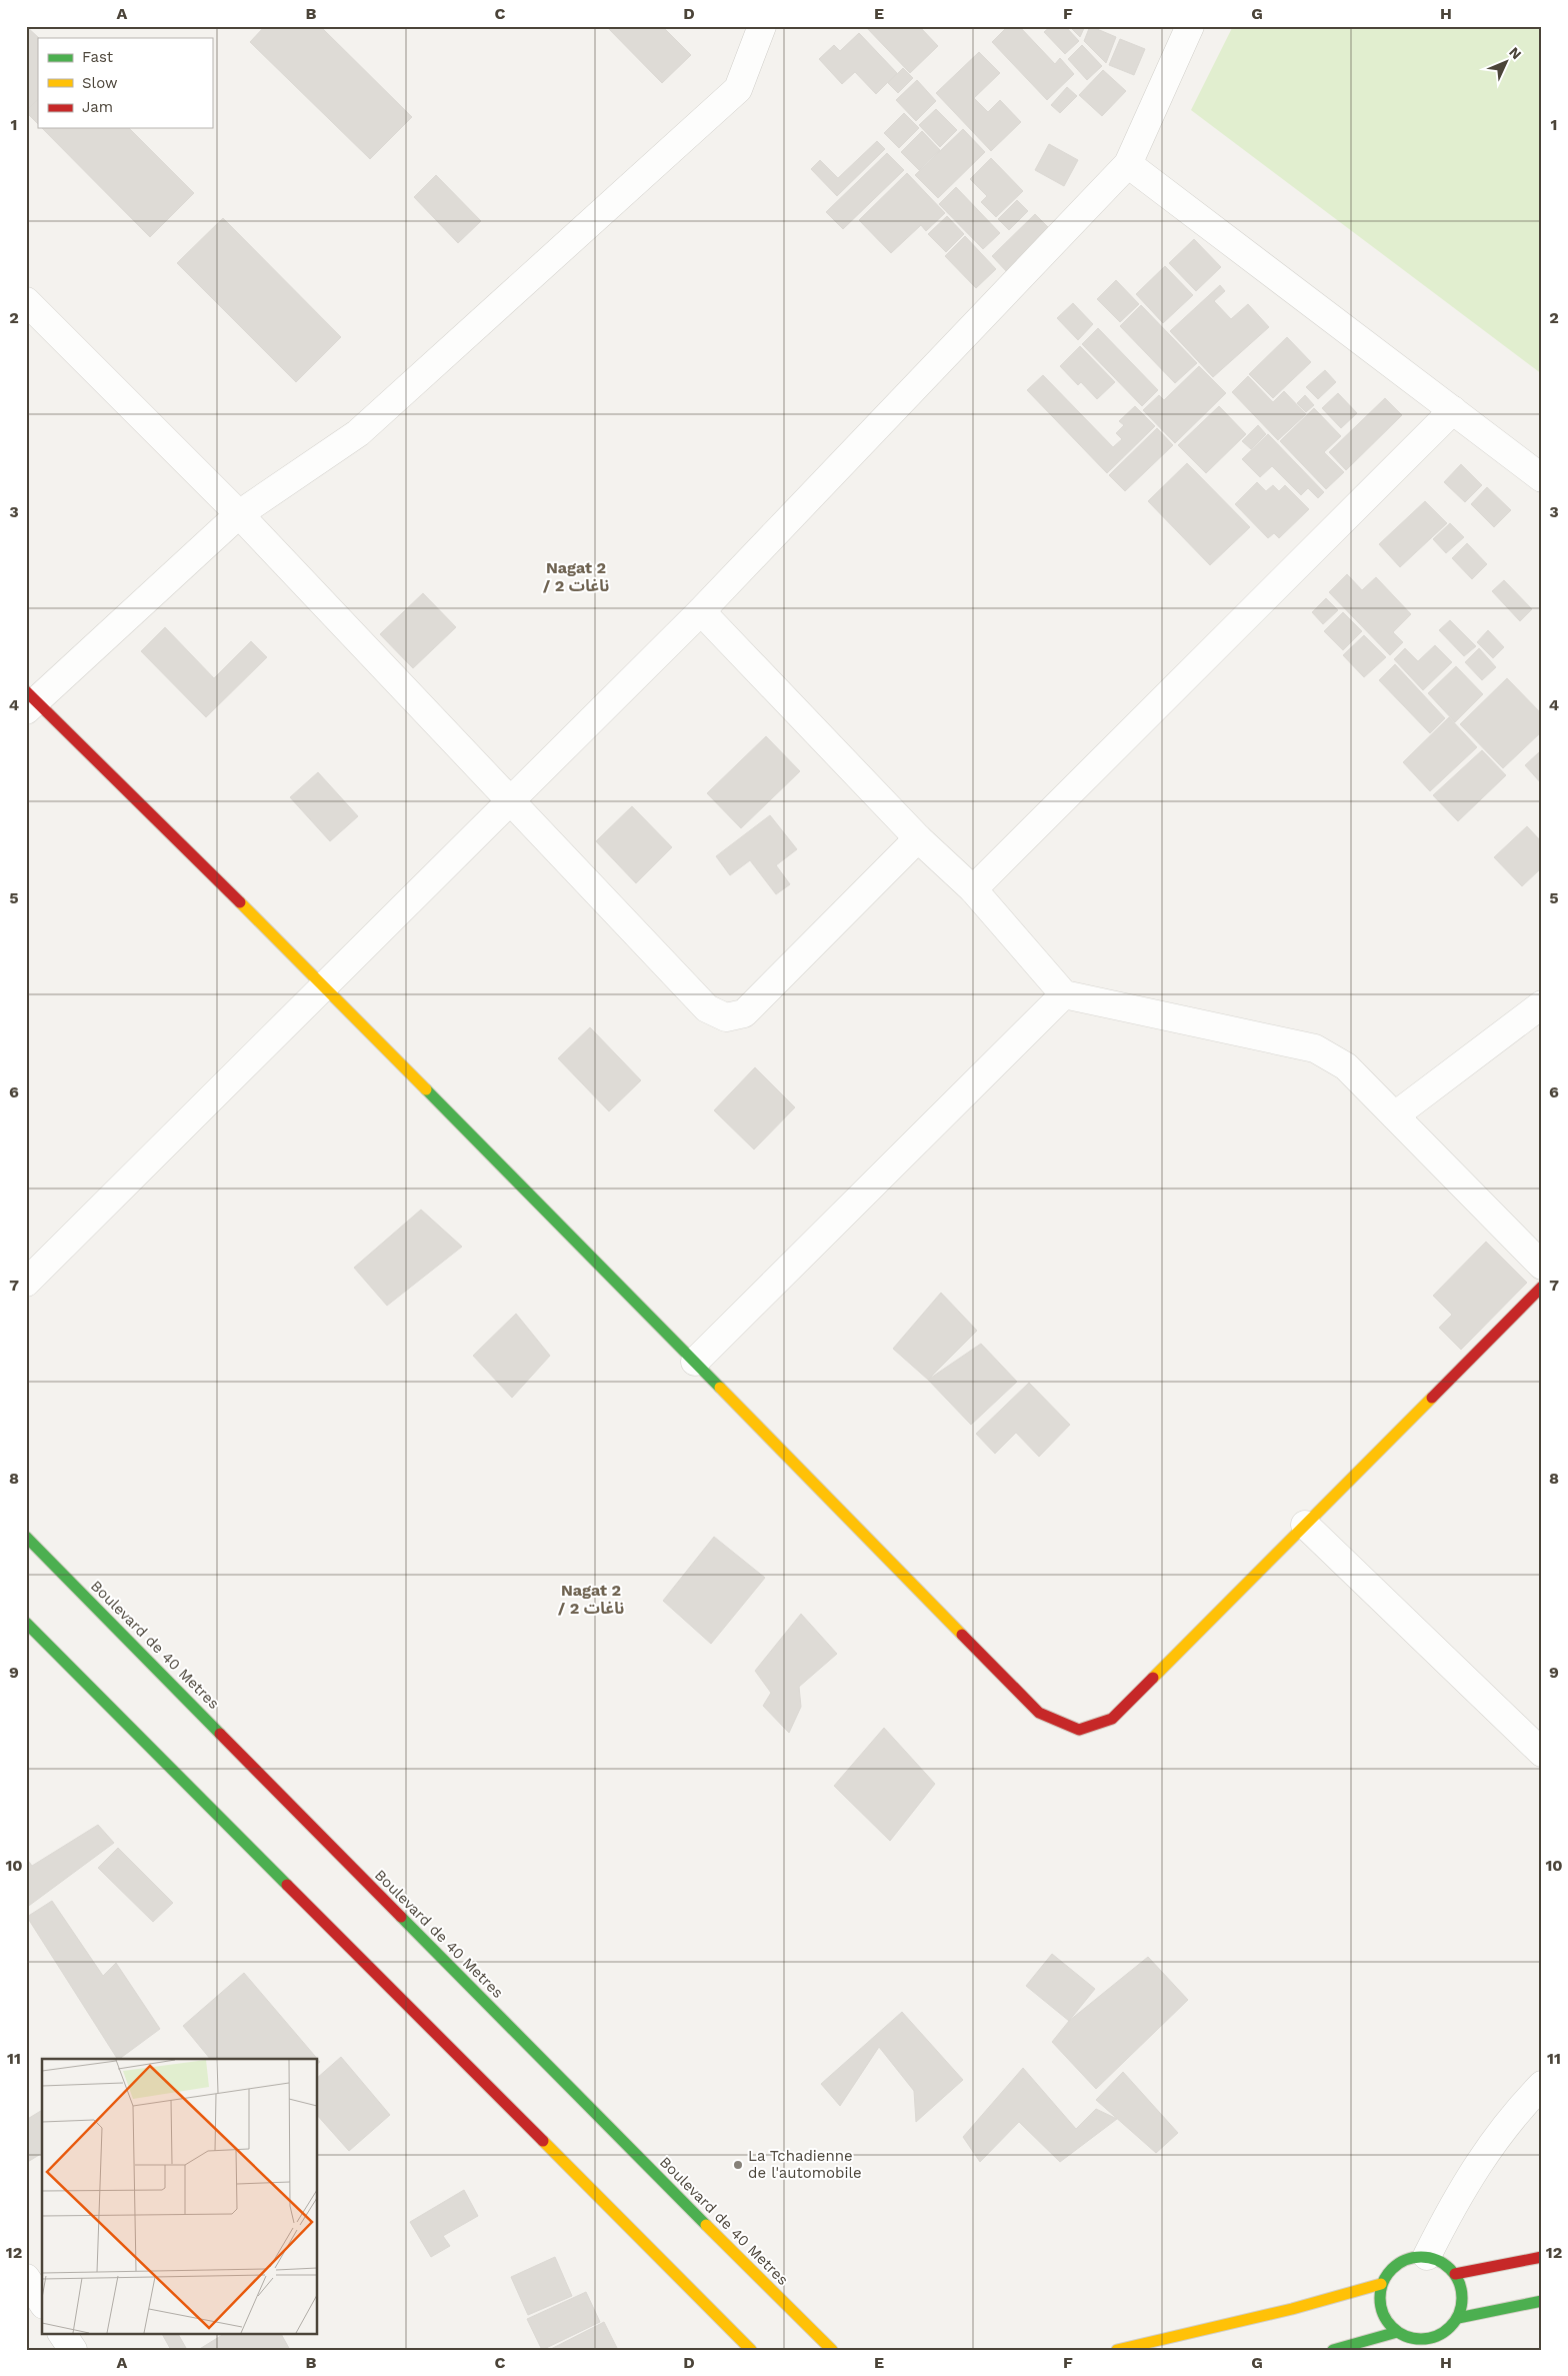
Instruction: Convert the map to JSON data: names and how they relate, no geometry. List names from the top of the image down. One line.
{"streets":{"street":["Boulevard de 40 Metres"]},"districts":["Nagat 2 / ناغات 2","Nagat 2 / ناغات 2"],"places":["La Tchadienne de l'automobile"],"legend":["Fast","Slow","Jam"],"north":"top right","grid":{"columns":["A","B","C","D","E","F","G","H"],"rows":["1","2","3","4","5","6","7","8","9","10","11","12"]}}
